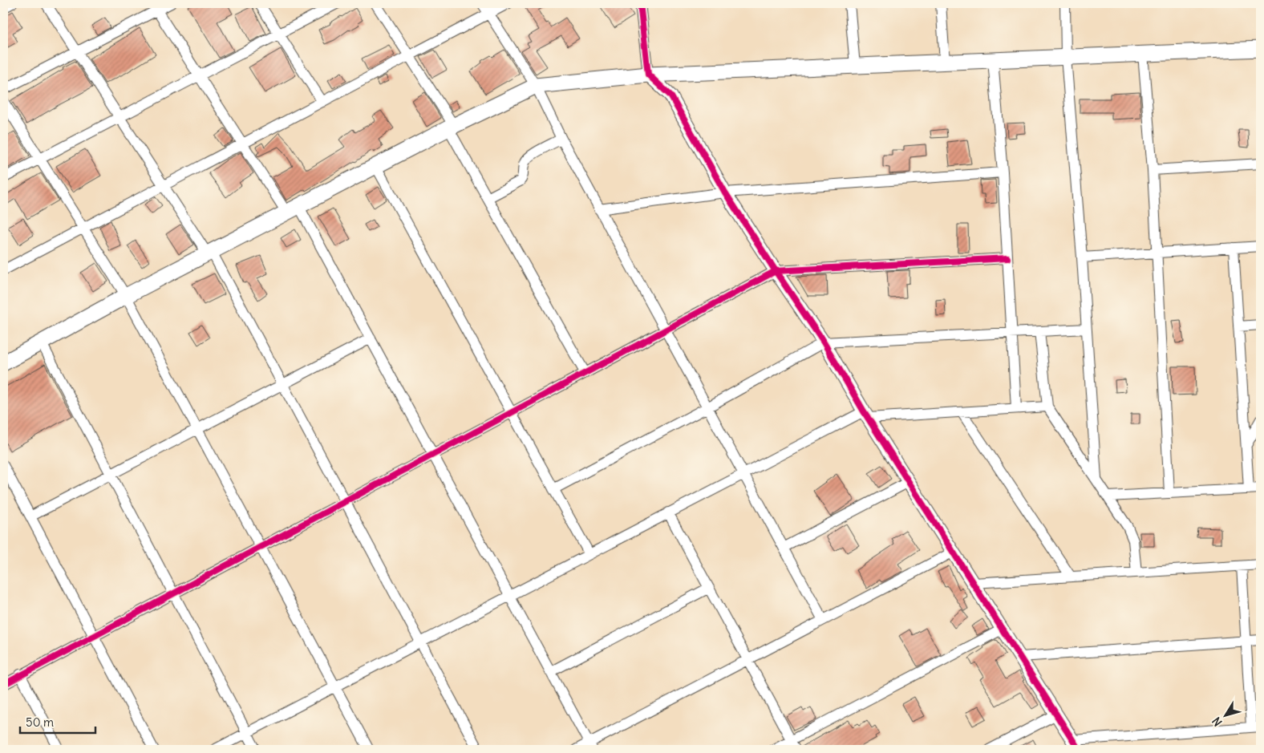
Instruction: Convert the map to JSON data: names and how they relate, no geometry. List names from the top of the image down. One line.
{"scale_bar":"50 m","north":"bottom left"}
